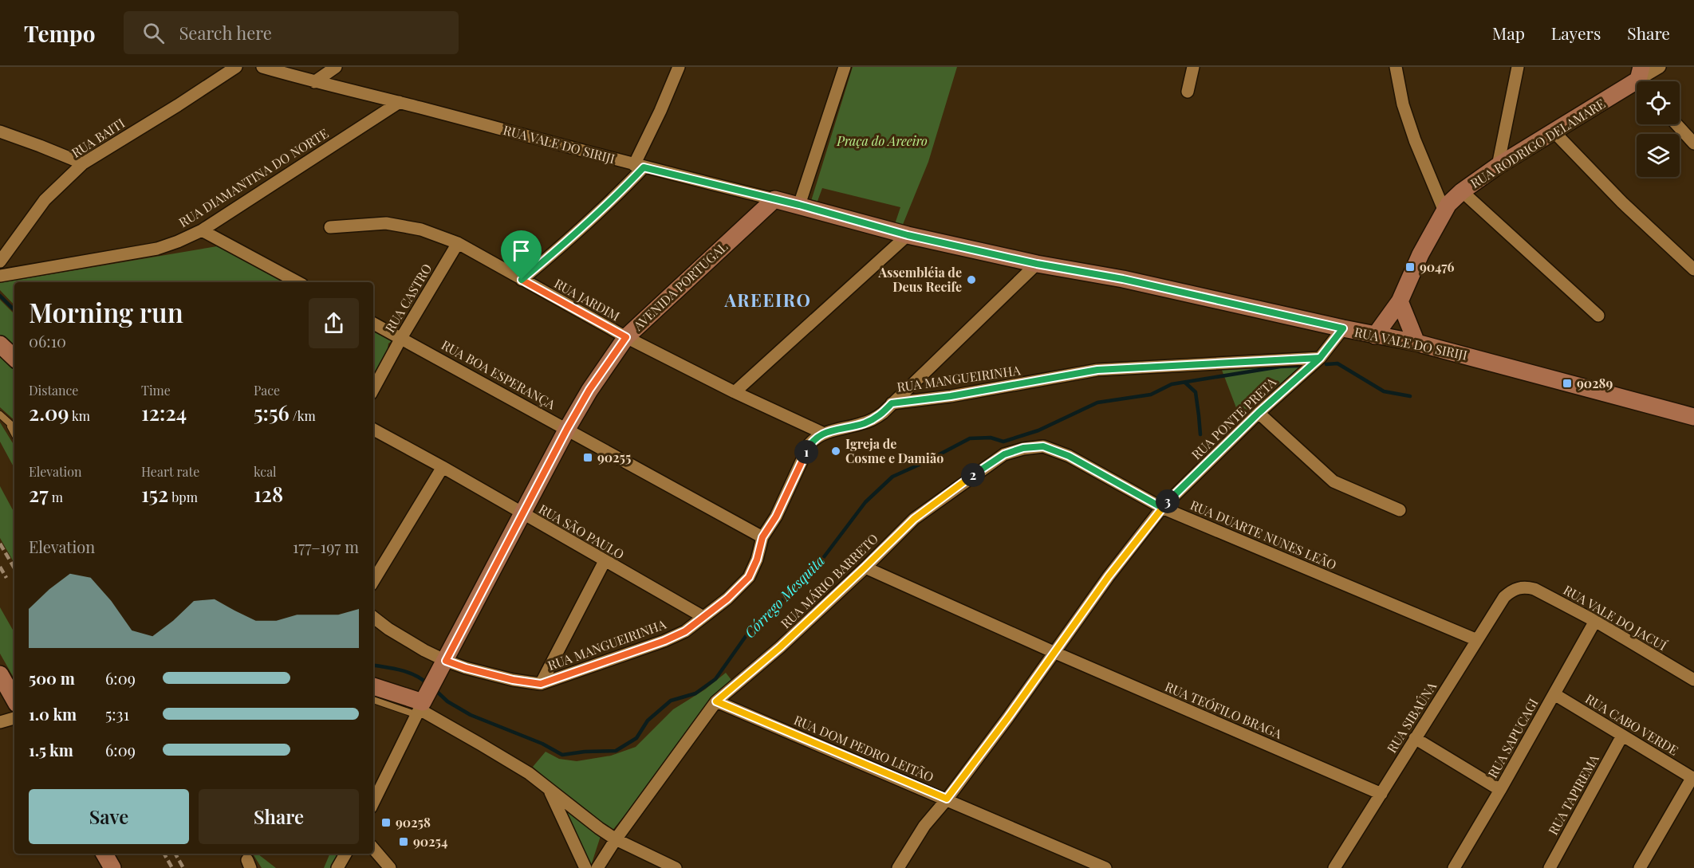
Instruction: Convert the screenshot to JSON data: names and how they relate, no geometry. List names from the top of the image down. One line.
{"streets":{"street":["RUA BAITI","RUA RODRIGO DELAMARE","RUA VALE DO SIRIJI","RUA DIAMANTINA DO NORTE","AVENIDA PORTUGAL","RUA CASTRO","RUA JARDIM","RUA BOA ESPERANÇA","RUA MANGUEIRINHA","RUA PONTE PRETA","RUA SÃO PAULO","RUA DUARTE NUNES LEÃO","RUA MÁRIO BARRETO","RUA VALE DO JACUÍ","RUA TEÓFILO BRAGA","RUA SIBAÚNA","RUA CABO VERDE","RUA SAPUCAGI","RUA DOM PEDRO LEITÃO","RUA TAPIREMA"]},"crossings":[["RUA RODRIGO DELAMARE","RUA VALE DO SIRIJI"],["RUA VALE DO SIRIJI","RUA DIAMANTINA DO NORTE"],["RUA VALE DO SIRIJI","AVENIDA PORTUGAL"],["RUA VALE DO SIRIJI","RUA PONTE PRETA"],["AVENIDA PORTUGAL","RUA JARDIM"],["AVENIDA PORTUGAL","RUA BOA ESPERANÇA"],["AVENIDA PORTUGAL","RUA MANGUEIRINHA"],["AVENIDA PORTUGAL","RUA SÃO PAULO"],["RUA CASTRO","RUA JARDIM"],["RUA CASTRO","RUA BOA ESPERANÇA"],["RUA JARDIM","RUA MANGUEIRINHA"],["RUA BOA ESPERANÇA","RUA MANGUEIRINHA"],["RUA MANGUEIRINHA","RUA PONTE PRETA"],["RUA MANGUEIRINHA","RUA SÃO PAULO"],["RUA PONTE PRETA","RUA DUARTE NUNES LEÃO"],["RUA DUARTE NUNES LEÃO","RUA MÁRIO BARRETO"],["RUA DUARTE NUNES LEÃO","RUA SIBAÚNA"],["RUA MÁRIO BARRETO","RUA TEÓFILO BRAGA"],["RUA MÁRIO BARRETO","RUA DOM PEDRO LEITÃO"],["RUA VALE DO JACUÍ","RUA SIBAÚNA"],["RUA VALE DO JACUÍ","RUA SAPUCAGI"],["RUA TEÓFILO BRAGA","RUA SIBAÚNA"],["RUA CABO VERDE","RUA SAPUCAGI"],["RUA CABO VERDE","RUA TAPIREMA"]],"districts":["AREEIRO"],"water":["Córrego Mesquita"],"parks":["Praça do Areeiro"],"places":{"transit":["90476","90289","90255","90258","90254"],"other":["Assembléia de Deus Recife","Igreja de Cosme e Damião"]},"page":{"header":"Tempo","search":"Search here","nav":["Map","Layers","Share"],"heading":["Morning run","06:10"],"stats":[["Distance","2.09 km"],["Time","12:24"],["Pace","5:56 /km"],["Elevation","27 m"],["Heart rate","152 bpm"],["kcal","128"]],"pins":["1","2","3"],"chart":["Elevation","177–197 m"],"list":[{"name":"500 m","note":"6:09"},{"name":"1.0 km","note":"5:31"},{"name":"1.5 km","note":"6:09"}],"buttons":["Save","Share"]}}
